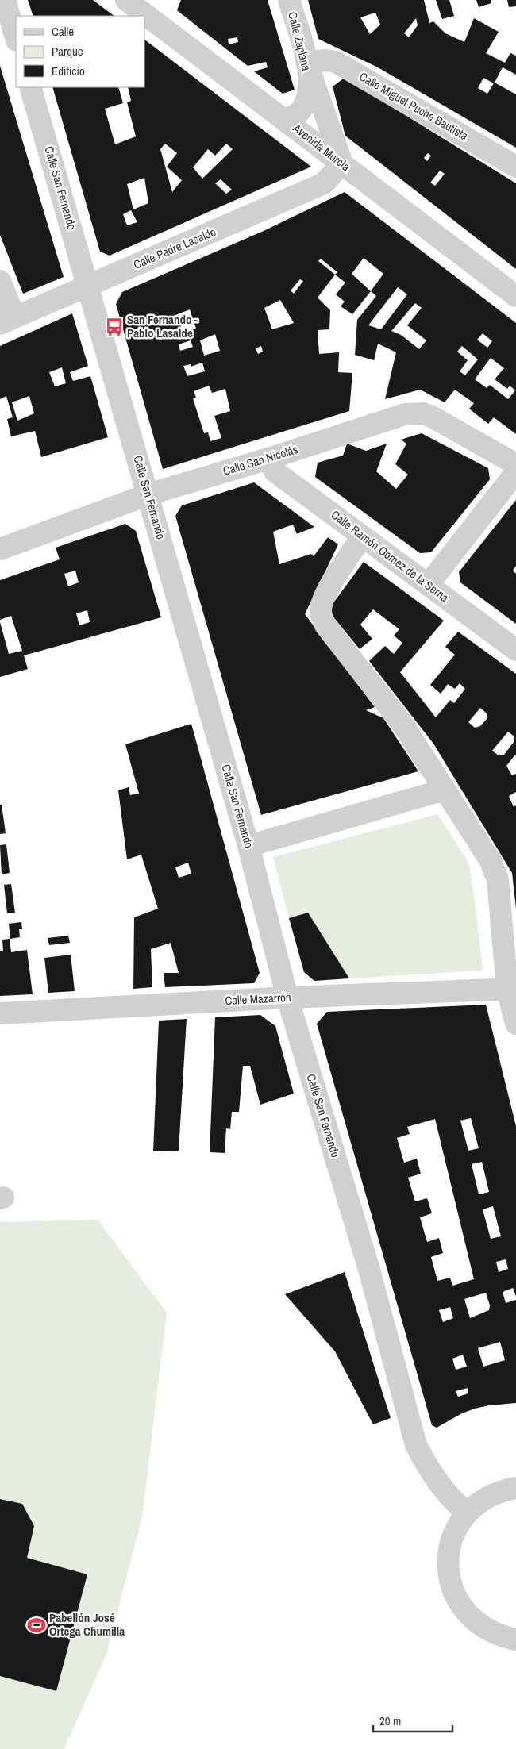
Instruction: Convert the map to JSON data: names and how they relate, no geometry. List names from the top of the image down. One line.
{"streets":{"street":["Calle Zaplana","Calle Miguel Puche Bautista","Avenida Murcia","Calle San Fernando","Calle Padre Lasalde","Calle San Nicolás","Calle Ramón Gómez de la Serna","Calle Mazarrón"]},"crossings":[["Calle Zaplana","Calle Miguel Puche Bautista"],["Calle Zaplana","Avenida Murcia"],["Avenida Murcia","Calle Padre Lasalde"],["Calle San Fernando","Calle Padre Lasalde"],["Calle San Fernando","Calle San Nicolás"],["Calle San Fernando","Calle Mazarrón"],["Calle San Nicolás","Calle Ramón Gómez de la Serna"]],"places":{"bus stop":["San Fernando - Pablo Lasalde"],"sports":["Pabellón José Ortega Chumilla"]},"legend":["Calle","Parque","Edificio"],"scale_bar":"20 m"}
